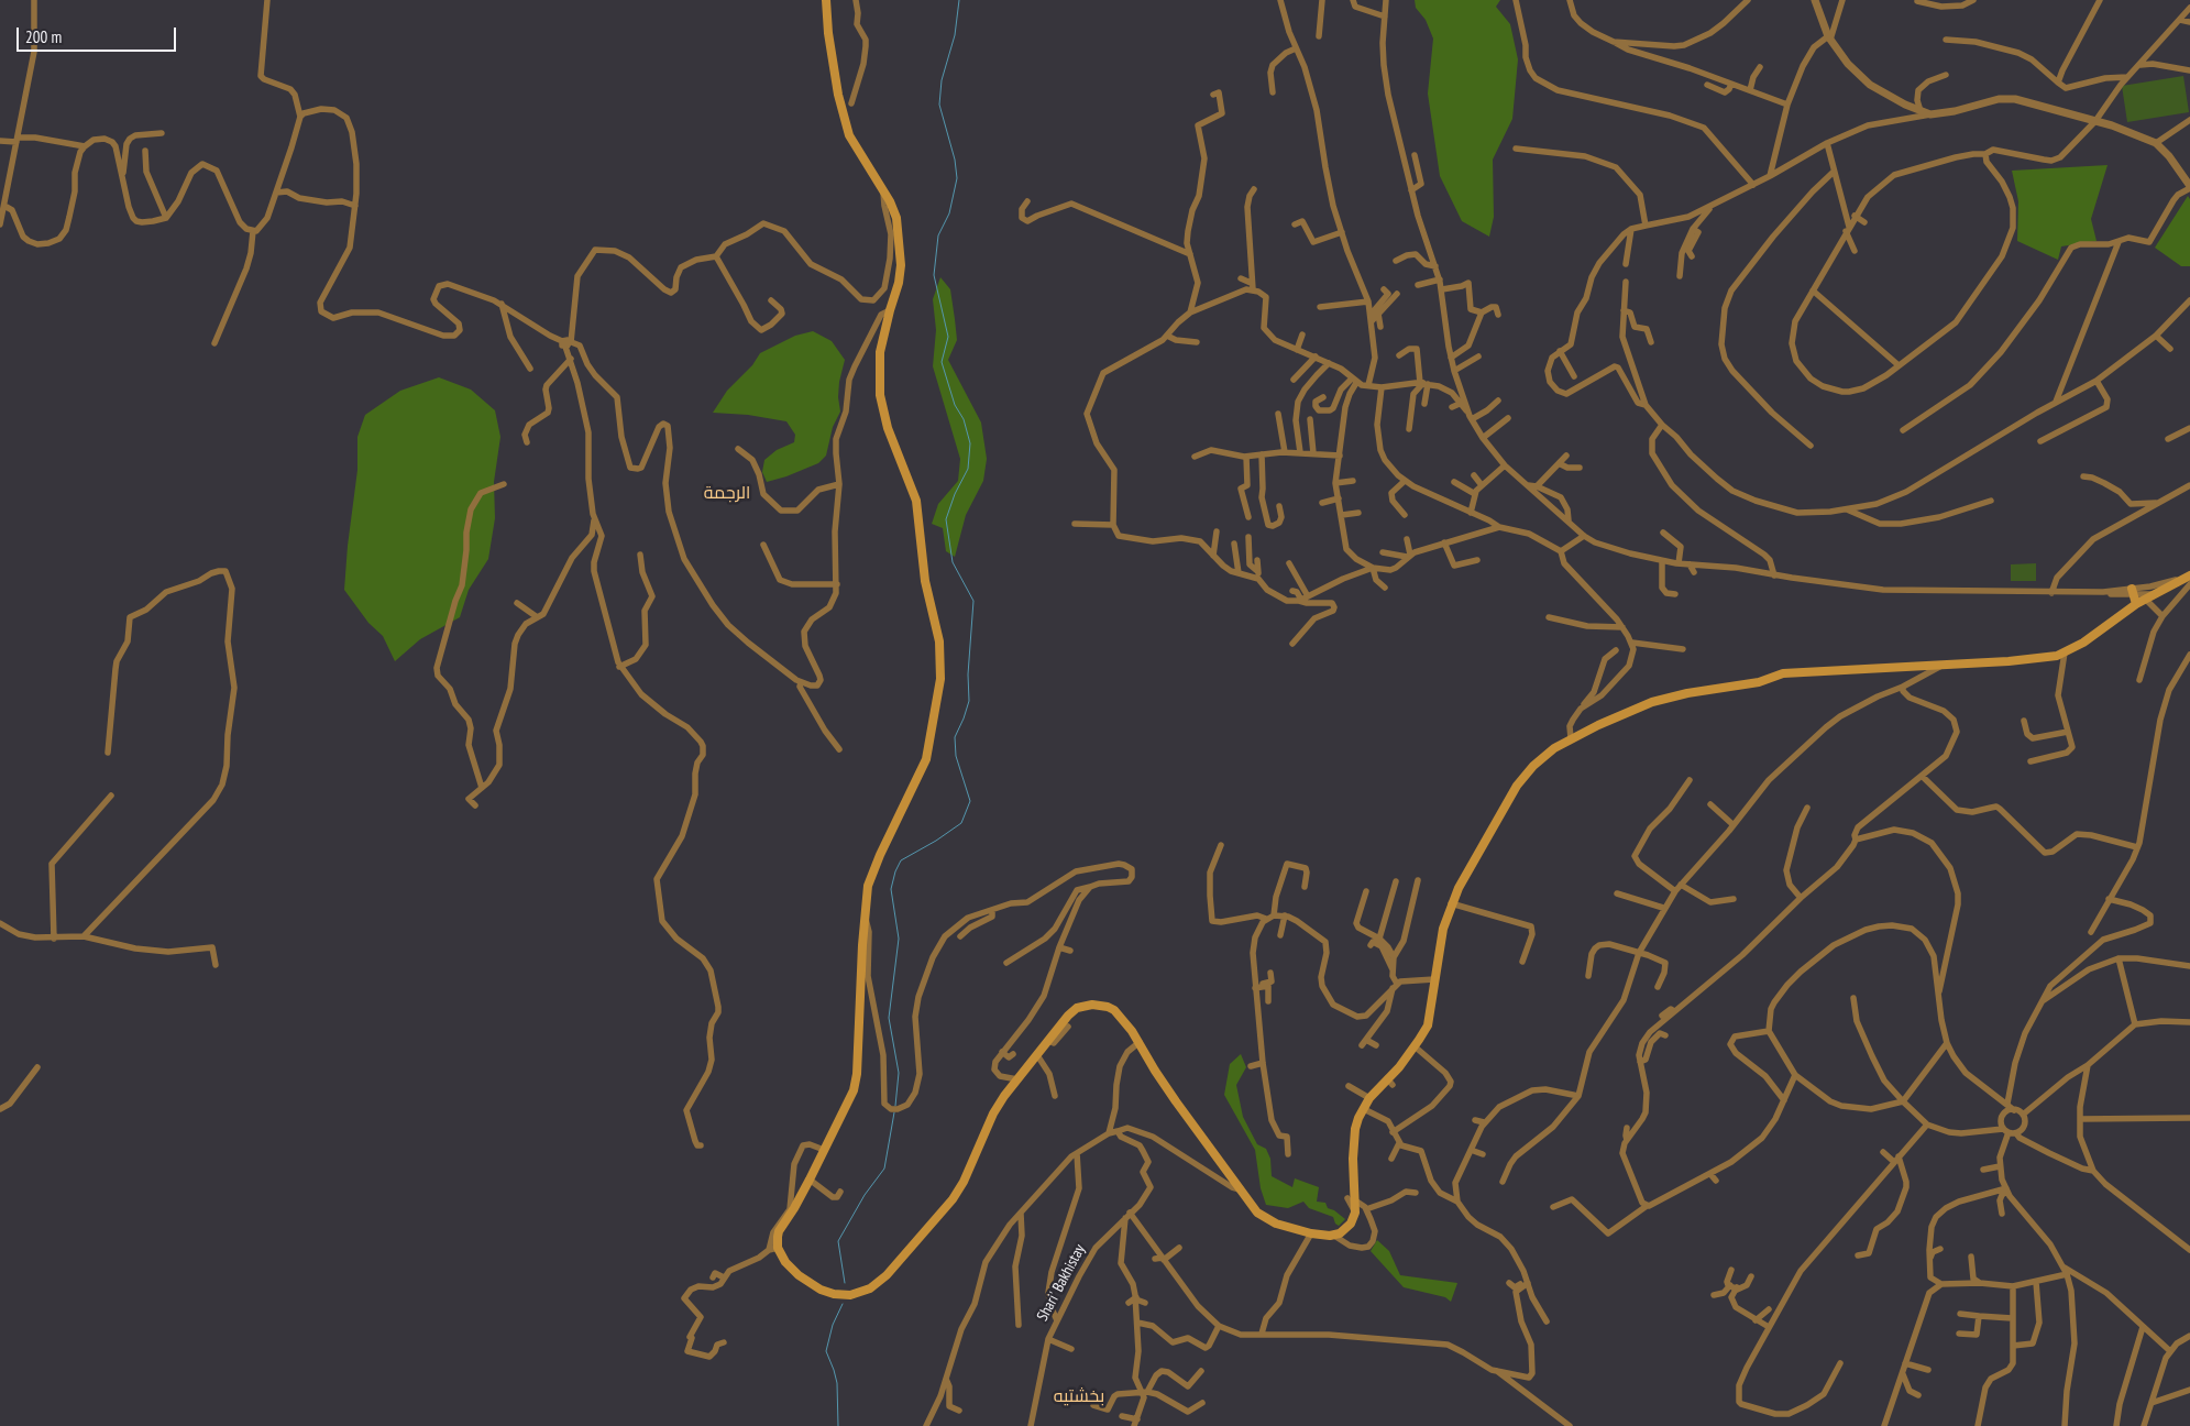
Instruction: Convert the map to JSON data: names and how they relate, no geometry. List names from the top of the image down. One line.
{"streets":{"street":["Shari' Bakhistay"]},"districts":["الرجمة","بخشتيه"],"scale_bar":"200 m"}
